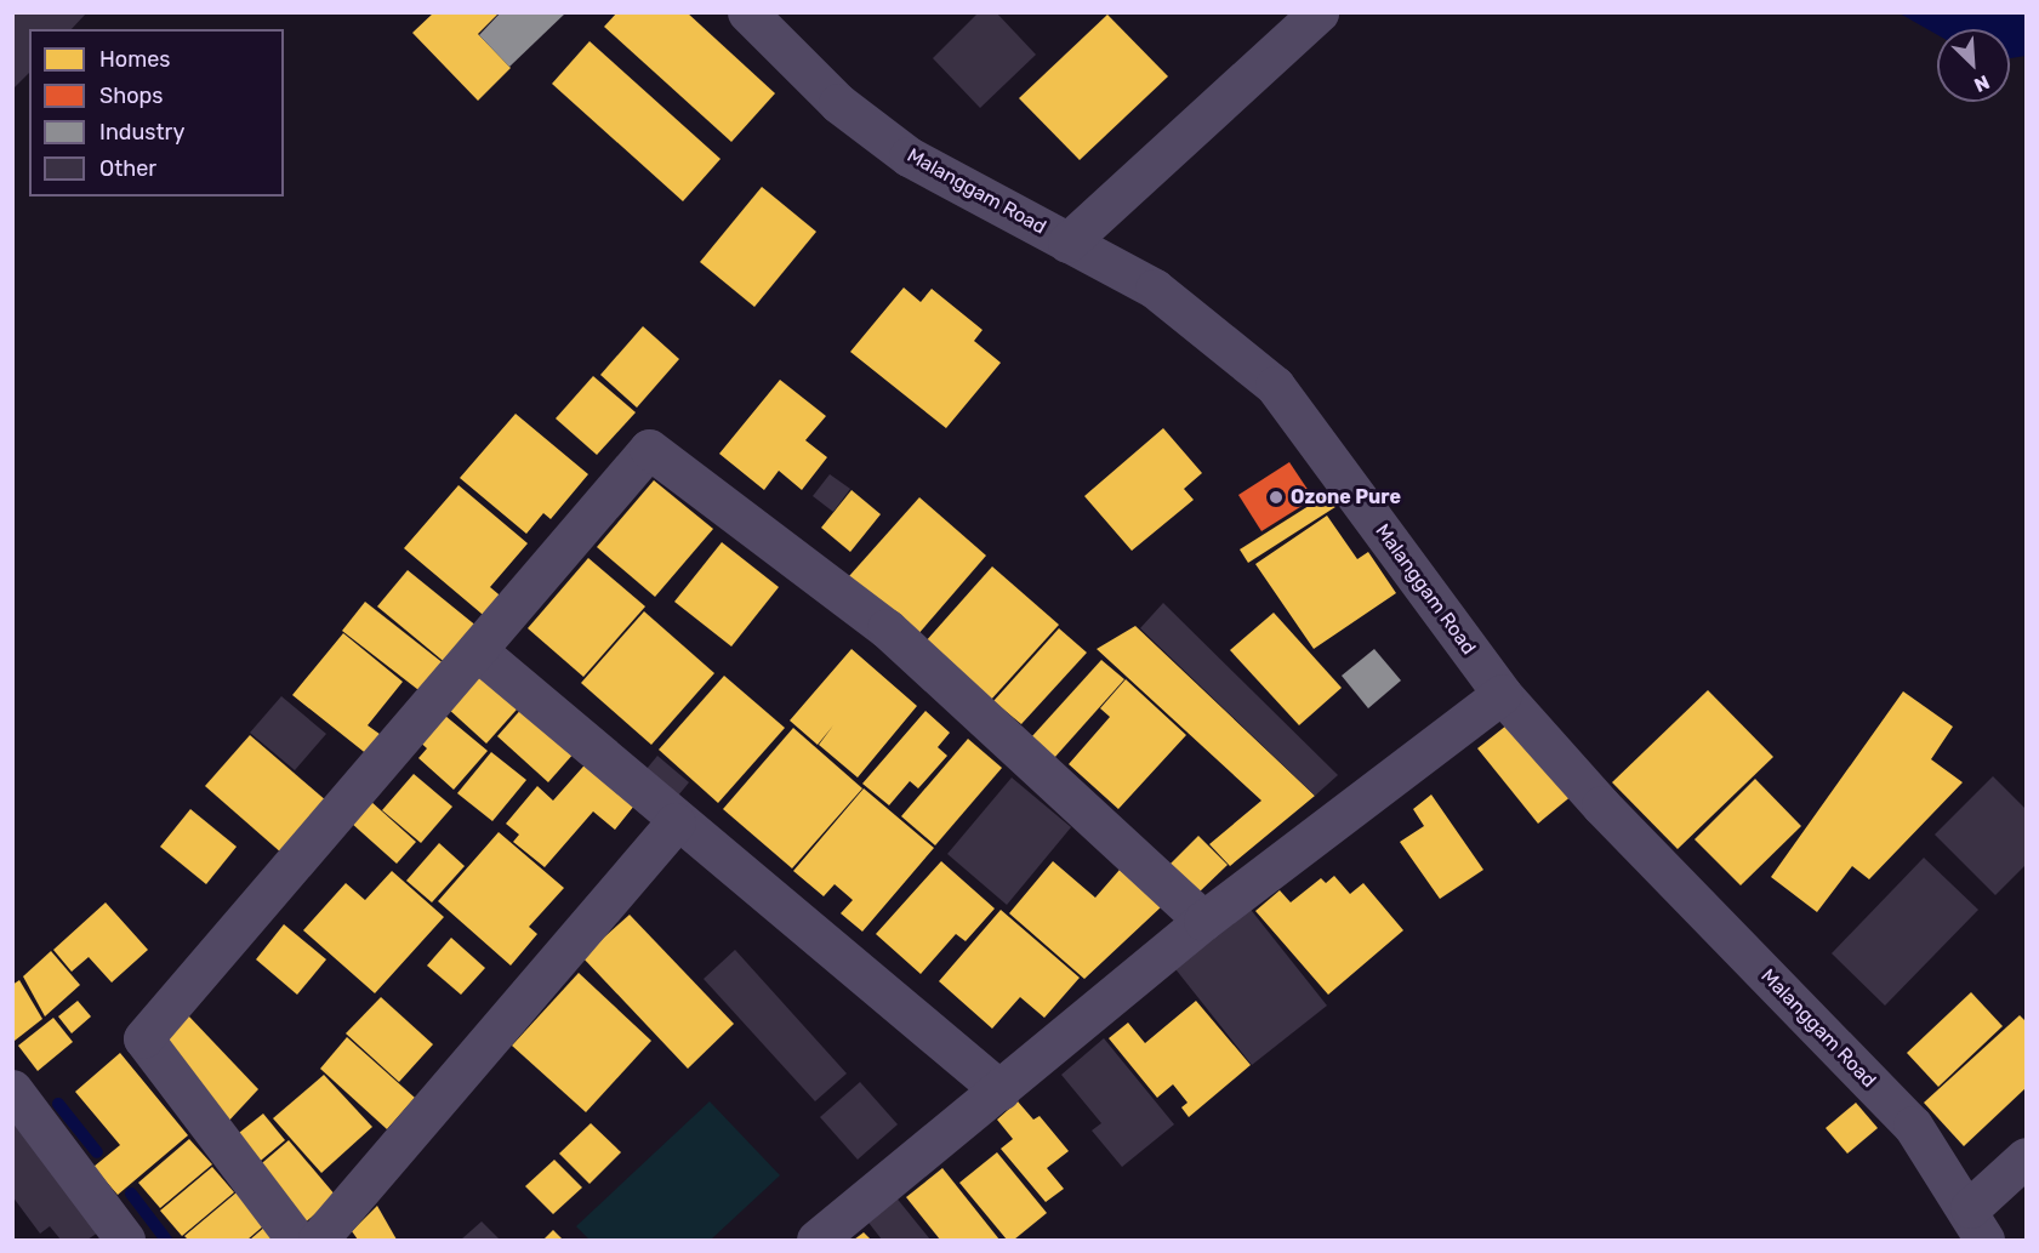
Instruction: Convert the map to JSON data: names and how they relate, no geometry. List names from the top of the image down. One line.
{"streets":{"street":["Malanggam Road"]},"places":["Ozone Pure"],"legend":["Homes","Shops","Industry","Other"],"north":"bottom right"}
